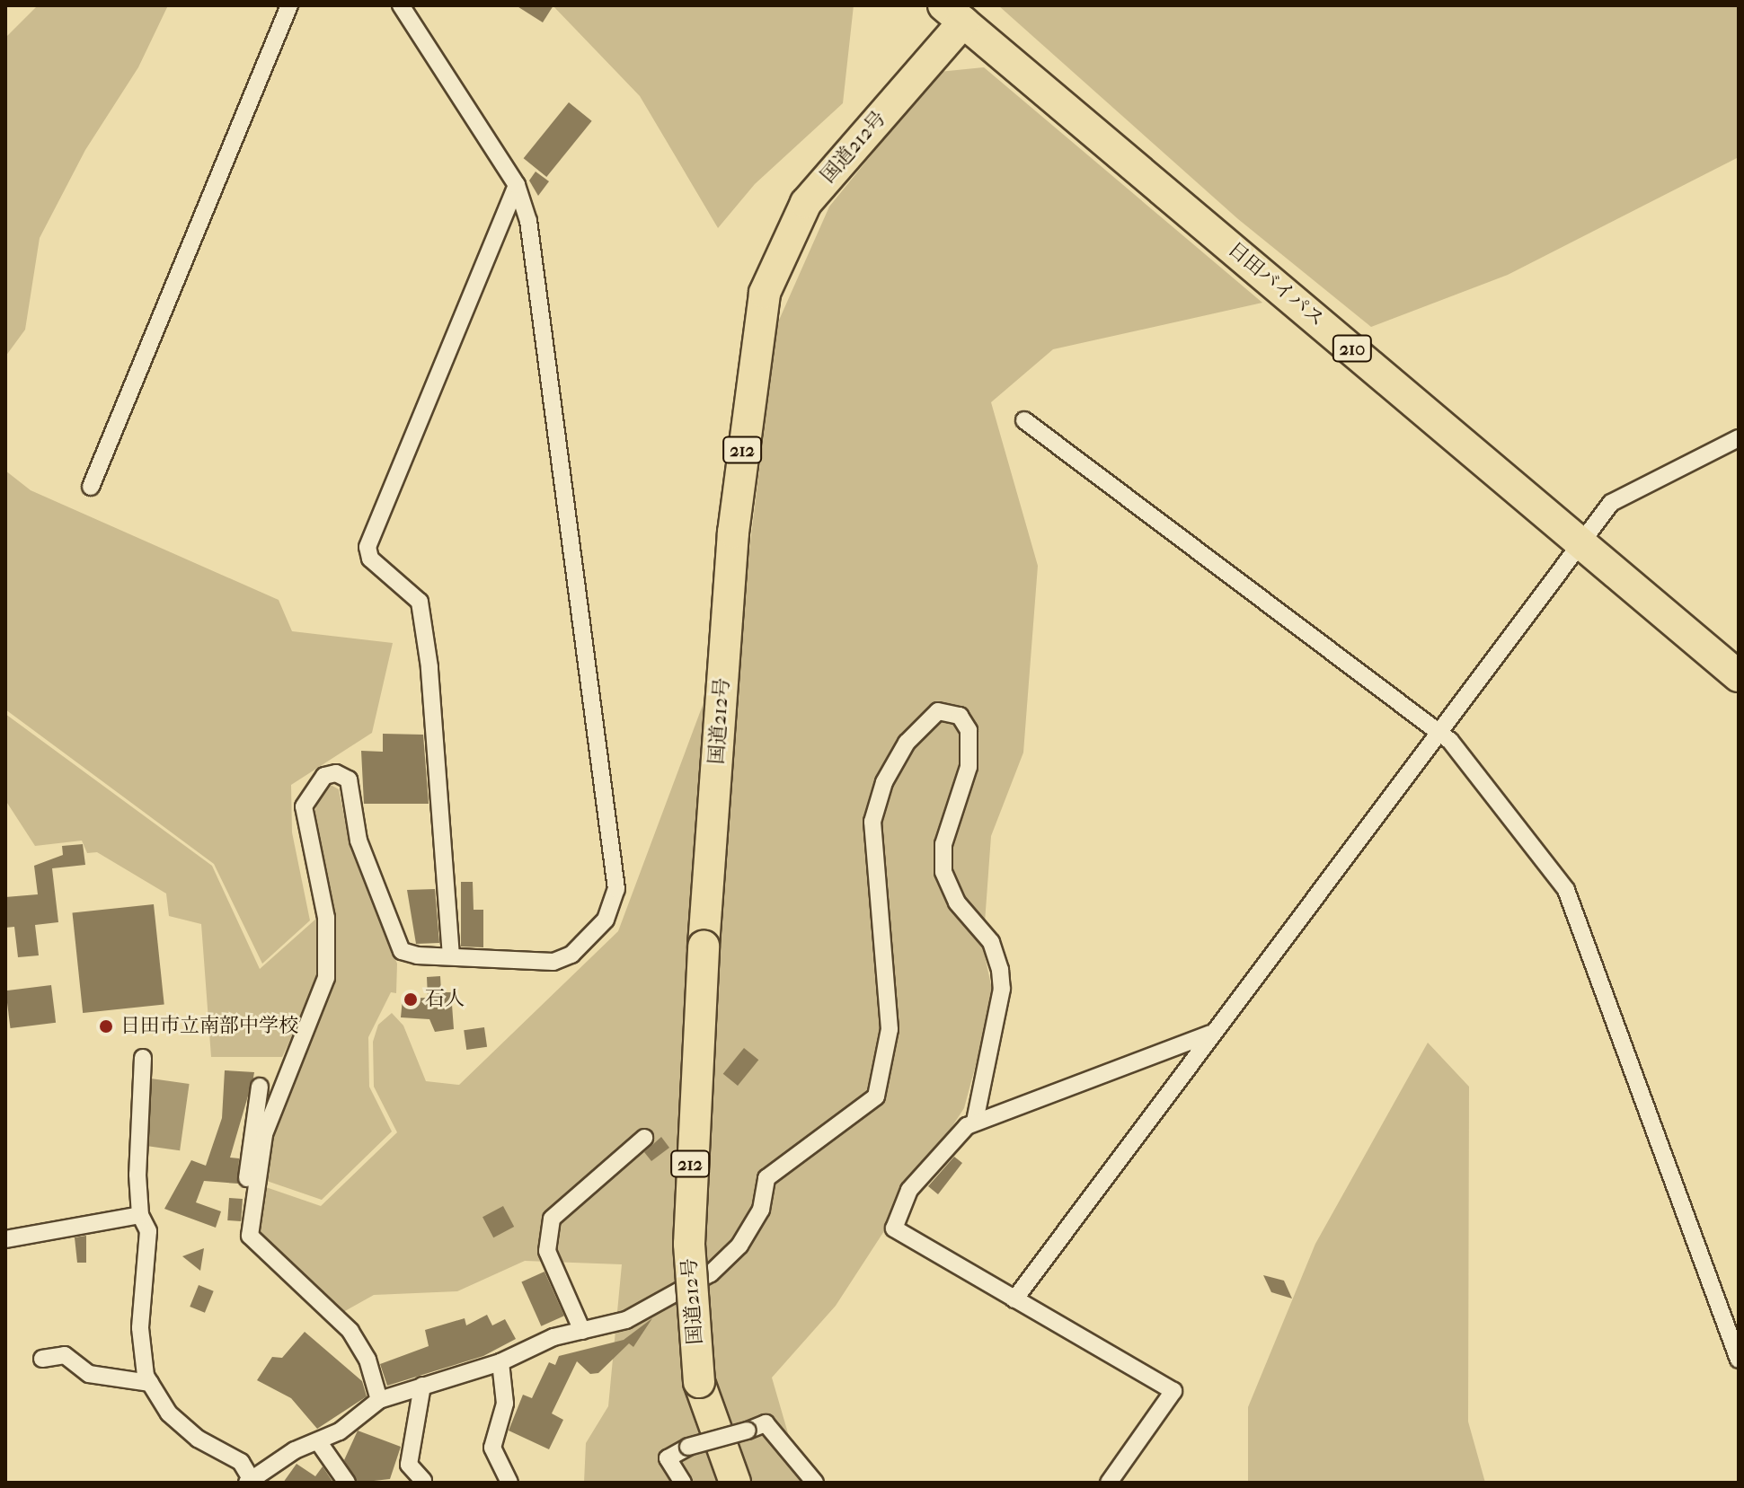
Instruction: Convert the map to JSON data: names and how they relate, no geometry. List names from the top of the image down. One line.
{"streets":{"highway":["国道212号","日田バイパス","210","212"]},"crossings":[["国道212号","日田バイパス"]],"places":["石人","日田市立南部中学校"]}
